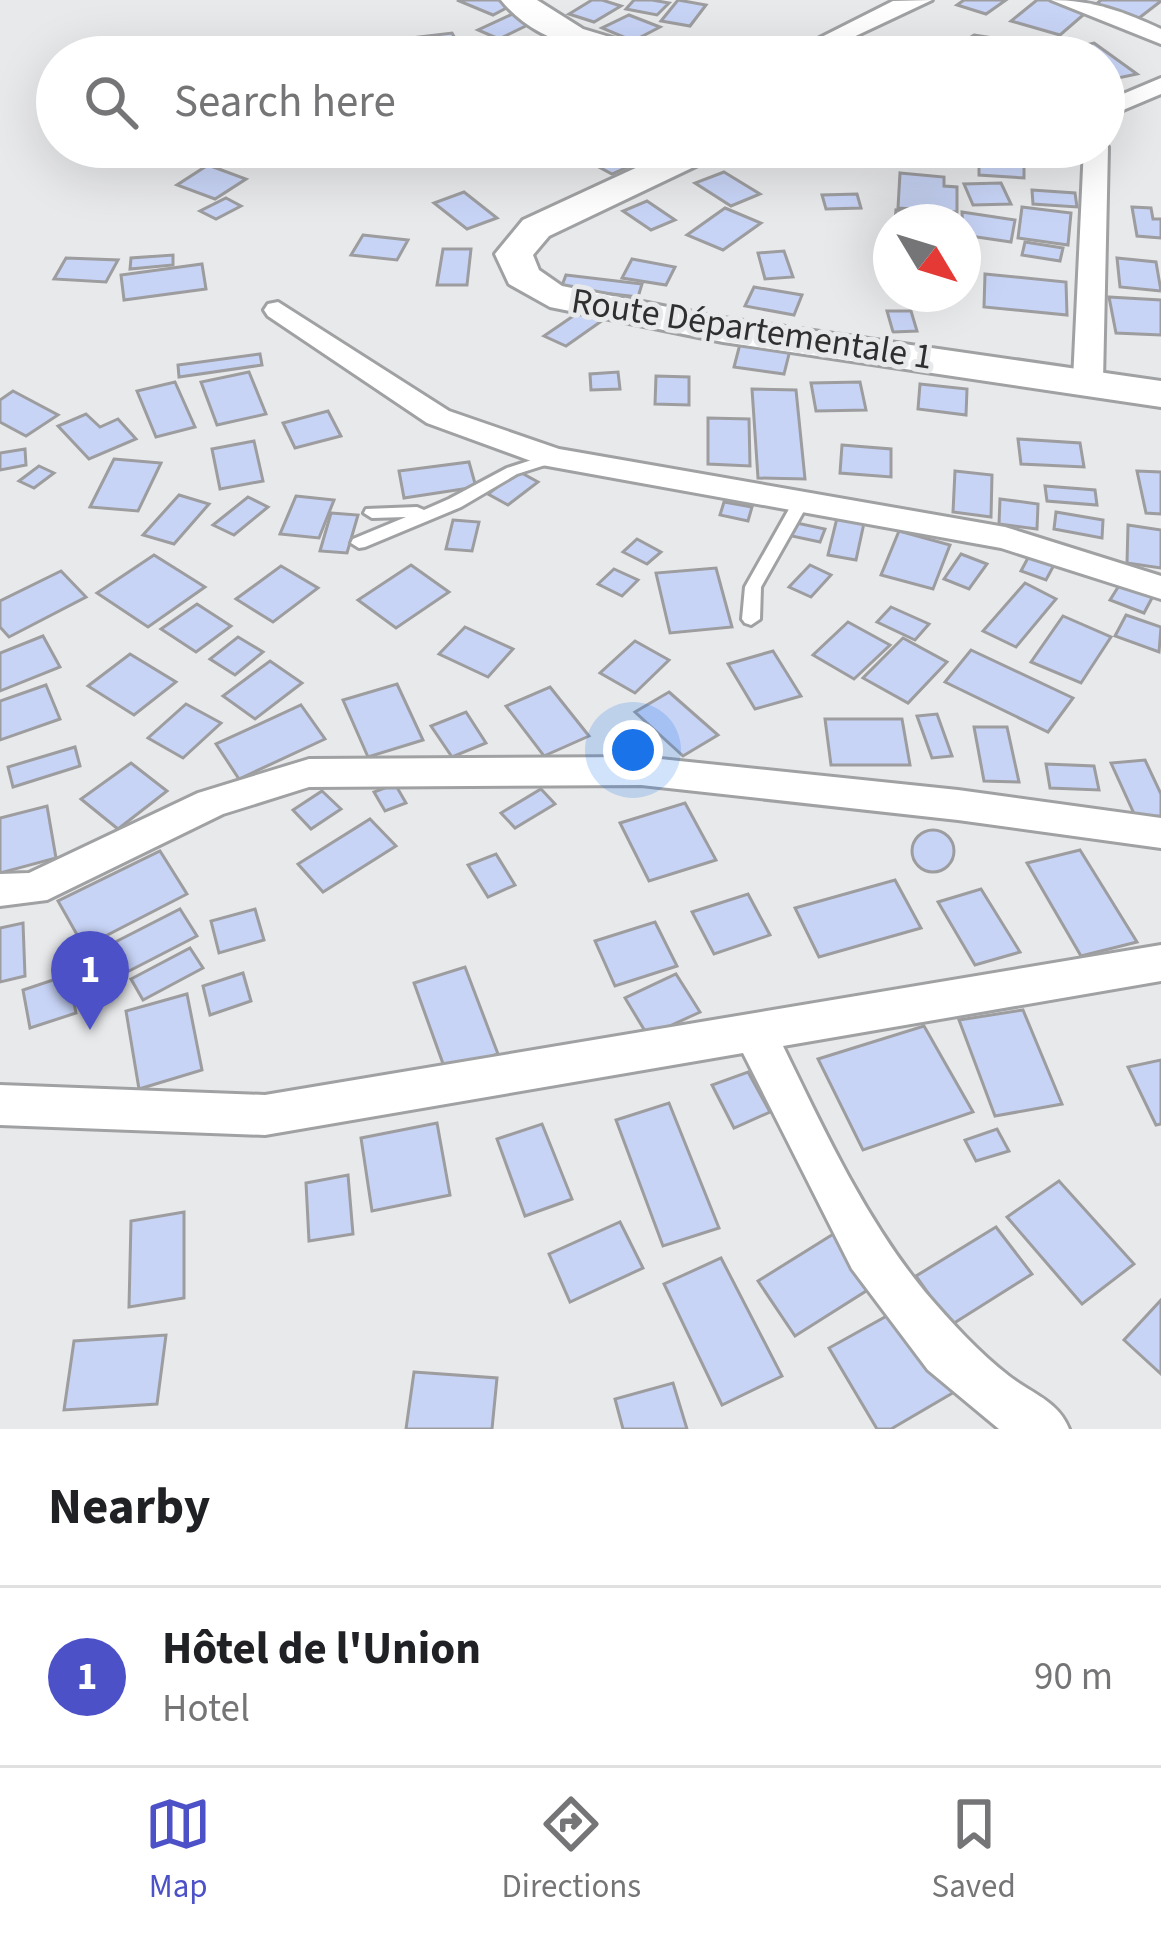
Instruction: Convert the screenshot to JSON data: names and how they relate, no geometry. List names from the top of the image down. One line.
{"streets":{"main road":["Route Départementale 1"]},"north":"bottom right","page":{"search":"Search here","pins":"1","heading":"Nearby","list":[{"mark":"1","name":"Hôtel de l'Union","note":"Hotel","value":"90 m"}],"nav":["Map","Directions","Saved"]}}
